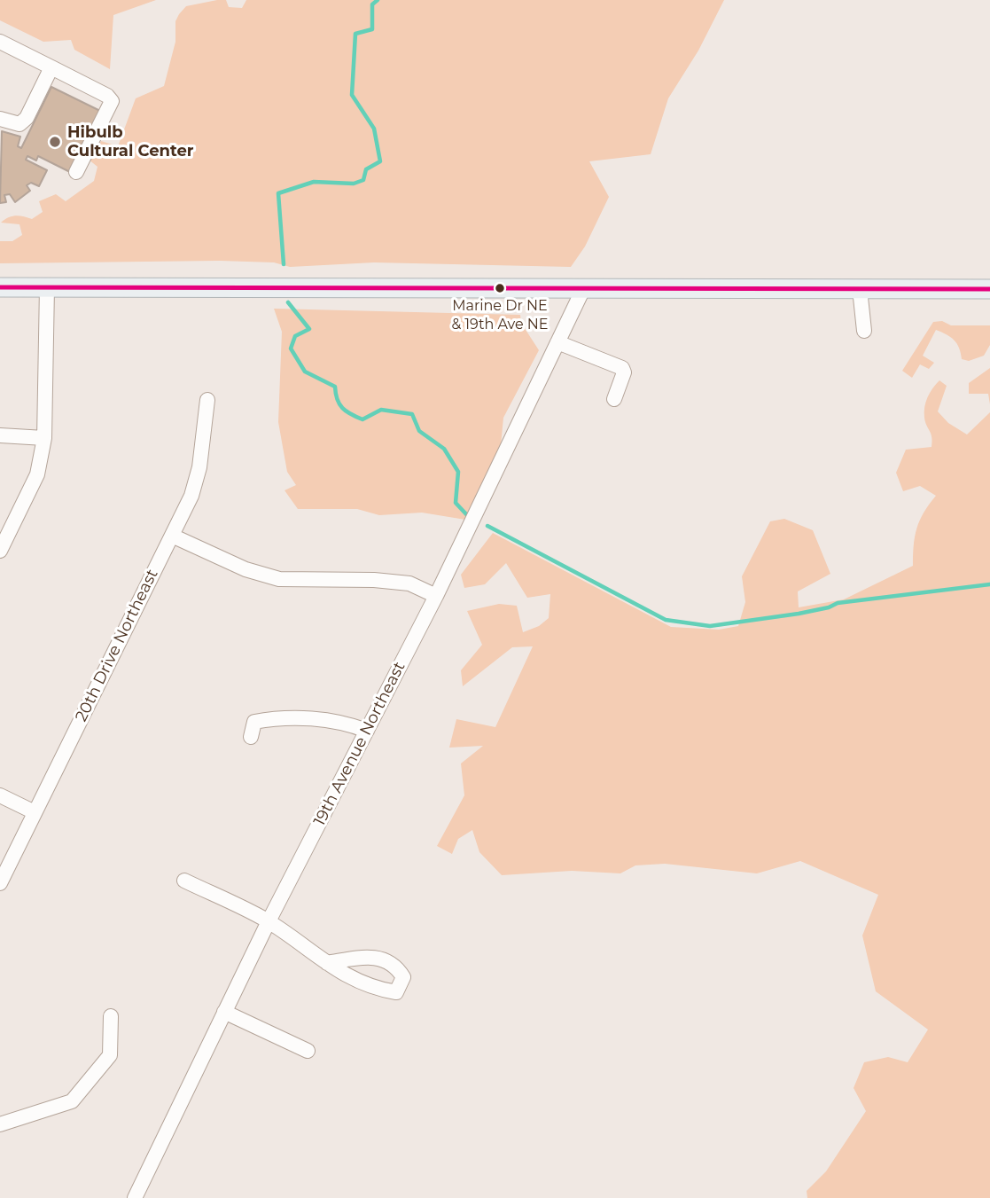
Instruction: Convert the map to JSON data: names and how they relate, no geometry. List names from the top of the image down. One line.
{"streets":{"street":["20th Drive Northeast","19th Avenue Northeast"]},"places":["Hibulb Cultural Center","Marine Dr NE & 19th Ave NE"]}
